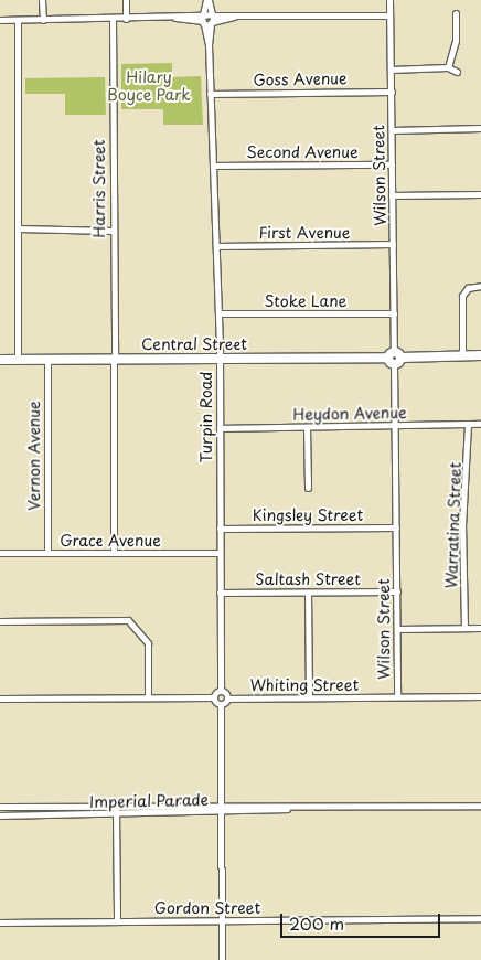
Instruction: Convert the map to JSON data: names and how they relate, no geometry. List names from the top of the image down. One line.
{"streets":{"main road":["Central Street"],"street":["Goss Avenue","Second Avenue","Wilson Street","Harris Street","First Avenue","Stoke Lane","Heydon Avenue","Turpin Road","Vernon Avenue","Kingsley Street","Warratina Street","Grace Avenue","Saltash Street","Whiting Street","Imperial Parade","Gordon Street"]},"crossings":[["Goss Avenue","Wilson Street"],["Goss Avenue","Turpin Road"],["Second Avenue","Wilson Street"],["Second Avenue","Turpin Road"],["Wilson Street","First Avenue"],["Wilson Street","Stoke Lane"],["Wilson Street","Central Street"],["Wilson Street","Heydon Avenue"],["Wilson Street","Kingsley Street"],["Wilson Street","Saltash Street"],["Wilson Street","Whiting Street"],["Harris Street","Central Street"],["Harris Street","Grace Avenue"],["First Avenue","Turpin Road"],["Stoke Lane","Turpin Road"],["Central Street","Turpin Road"],["Central Street","Vernon Avenue"],["Heydon Avenue","Turpin Road"],["Heydon Avenue","Warratina Street"],["Turpin Road","Kingsley Street"],["Turpin Road","Grace Avenue"],["Turpin Road","Saltash Street"],["Vernon Avenue","Grace Avenue"]],"parks":["Hilary Boyce Park"],"scale_bar":"200 m"}
